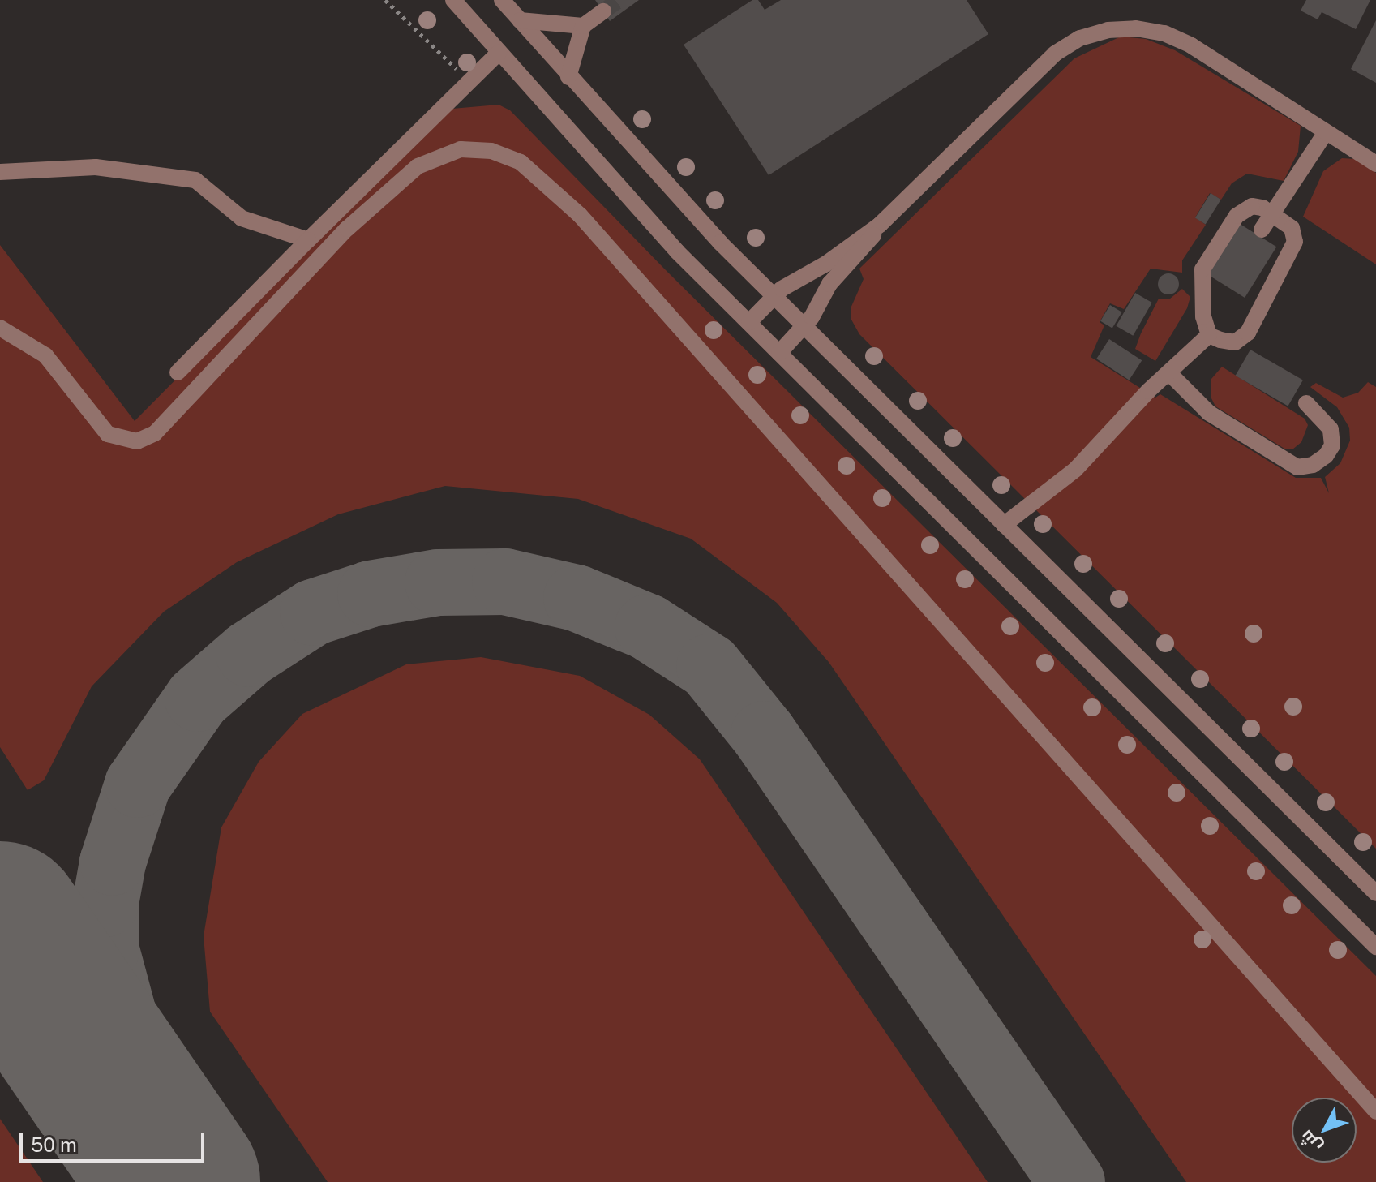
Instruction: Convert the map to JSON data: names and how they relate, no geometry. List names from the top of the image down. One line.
{"scale_bar":"50 m","north":"bottom left"}
